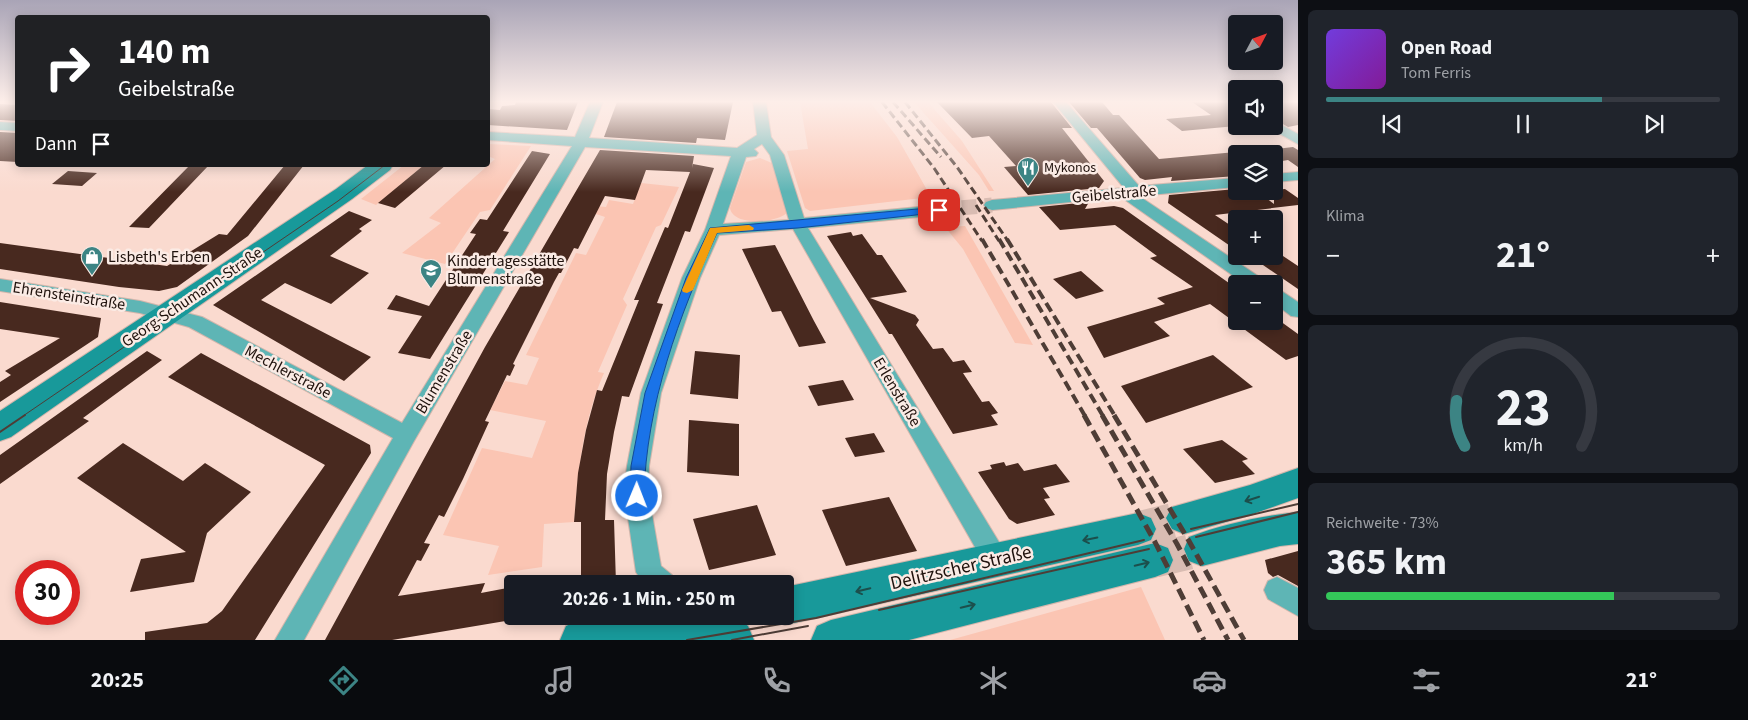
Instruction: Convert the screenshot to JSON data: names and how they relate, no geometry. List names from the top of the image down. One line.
{"streets":{"main road":["Georg-Schumann-Straße","Delitzscher Straße"],"street":["Geibelstraße","Ehrensteinstraße","Mechlerstraße","Blumenstraße","Erlenstraße"]},"crossings":[["Ehrensteinstraße","Georg-Schumann-Straße"],["Ehrensteinstraße","Mechlerstraße"],["Georg-Schumann-Straße","Mechlerstraße"],["Mechlerstraße","Blumenstraße"],["Erlenstraße","Delitzscher Straße"]],"places":{"restaurant":["Mykonos"],"shop":["Lisbeth's Erben"],"school or university":["Kindertagesstätte Blumenstraße"]},"north":"top right","page":{"map_buttons":["+","−"],"turn":["140 m","Geibelstraße"],"song":["Open Road","Tom Ferris"],"then":"Dann","tile":["Klima",["Reichweite · 73%","365 km"]],"heat":["−","21°","+"],"limit":"30","trip":"20:26 · 1 Min. · 250 m","tabs":["20:25","21°"],"gauge":["23","km/h"]}}
